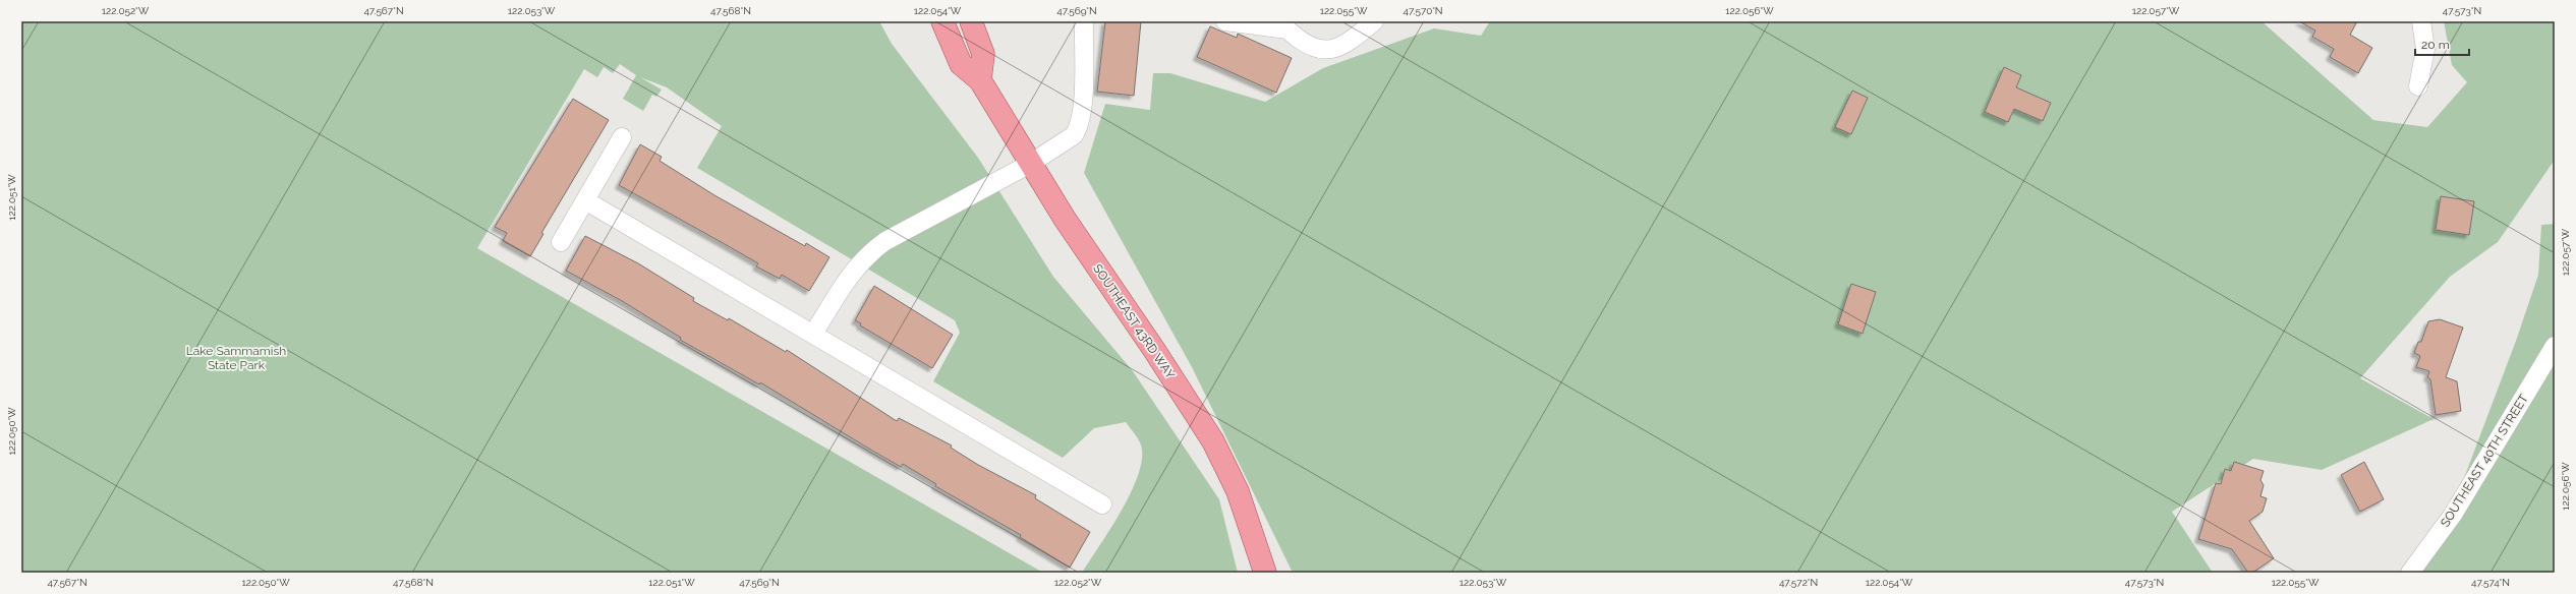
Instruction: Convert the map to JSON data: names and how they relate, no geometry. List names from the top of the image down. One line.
{"streets":{"main road":["SOUTHEAST 43RD WAY"],"street":["SOUTHEAST 40TH STREET"]},"parks":["Lake Sammamish State Park"],"scale_bar":"20 m","coordinates":["122.052°W","47.567°N","122.053°W","47.568°N","122.054°W","47.569°N","122.055°W","47.570°N","122.056°W","122.057°W","47.573°N","122.051°W","122.050°W","47.572°N","47.574°N"]}
